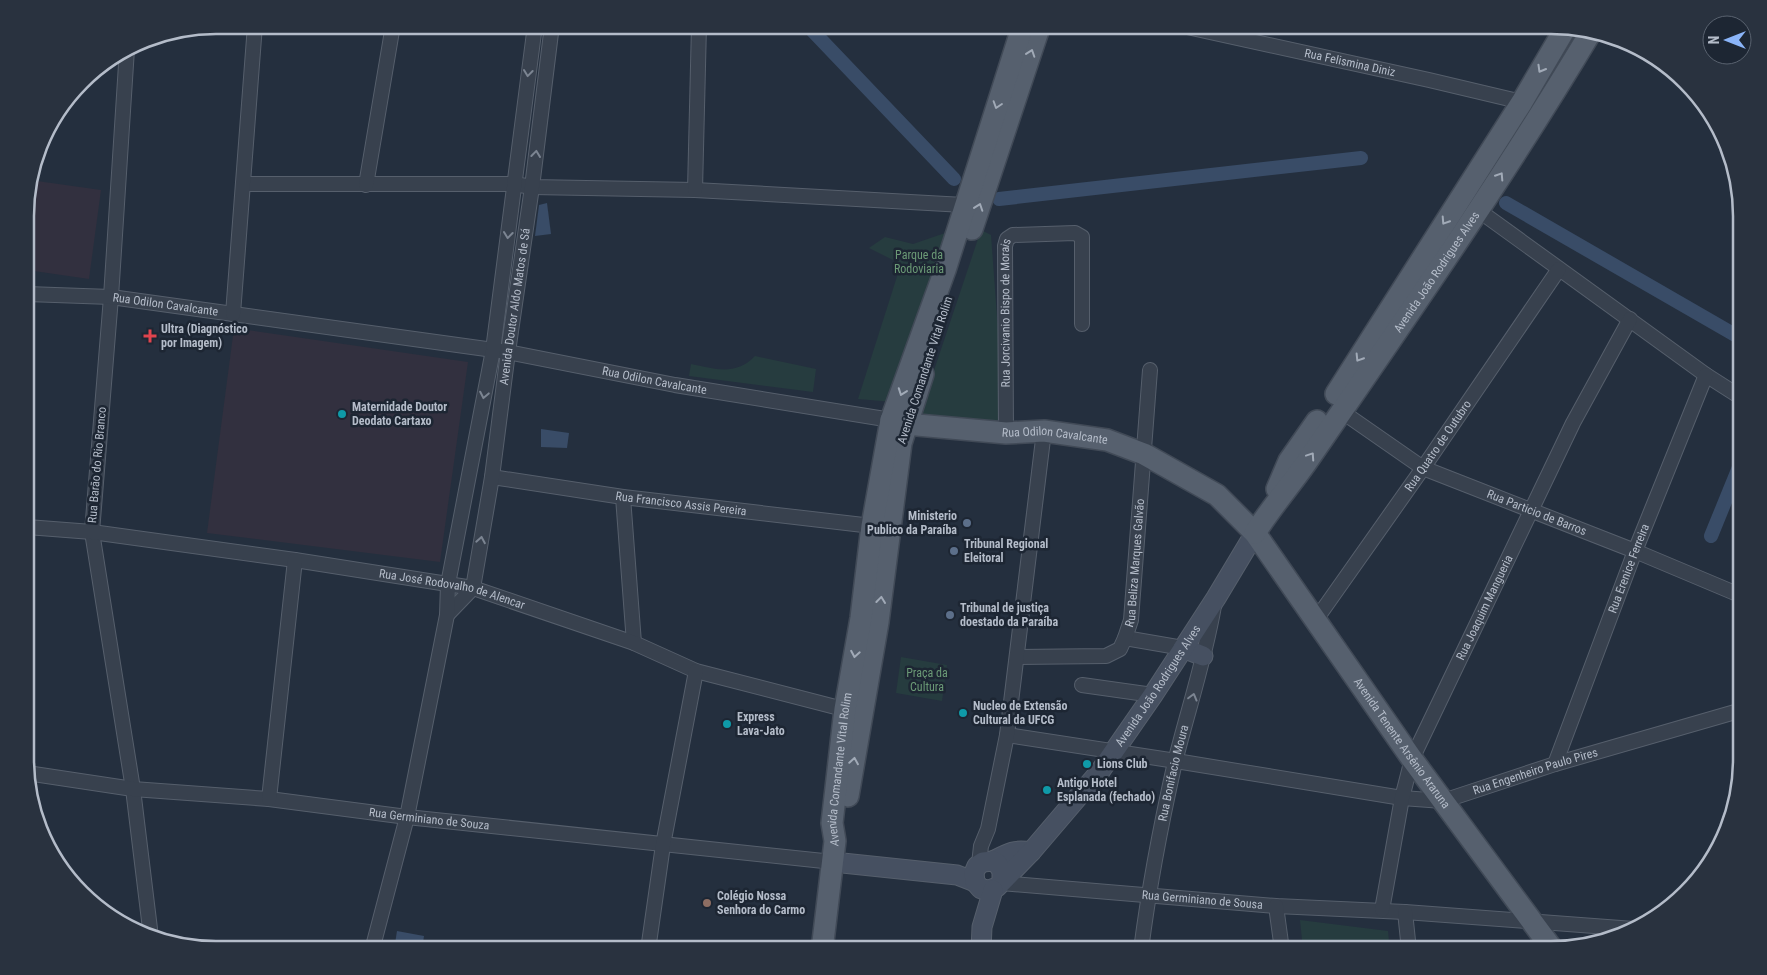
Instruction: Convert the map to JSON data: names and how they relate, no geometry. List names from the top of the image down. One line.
{"streets":{"main road":["Avenida João Rodrigues Alves","Rua Odilon Cavalcante","Avenida Comandante Vital Rolim","Avenida Tenente Arsênio Araruna"],"street":["Rua Felismina Diniz","Avenida Doutor Aldo Matos de Sá","Rua Jorcivanio Bispo de Morais","Rua Quatro de Outubro","Rua Barāo do Rio Branco","Rua Francisco Assis Pereira","Rua Particio de Barros","Rua Beliza Marques Galvão","Rua Erenice Ferreira","Rua José Rodovalho de Alencar","Rua Joaquim Mangueria","Rua Engenheiro Paulo Pires","Rua Bonifacio Moura","Rua Germiniano de Souza","Rua Germiniano de Sousa"]},"crossings":[["Rua Felismina Diniz","Avenida João Rodrigues Alves"],["Avenida João Rodrigues Alves","Rua Odilon Cavalcante"],["Avenida João Rodrigues Alves","Avenida Comandante Vital Rolim"],["Avenida João Rodrigues Alves","Rua Particio de Barros"],["Avenida João Rodrigues Alves","Avenida Tenente Arsênio Araruna"],["Avenida João Rodrigues Alves","Rua Engenheiro Paulo Pires"],["Avenida João Rodrigues Alves","Rua Bonifacio Moura"],["Avenida João Rodrigues Alves","Rua Germiniano de Souza"],["Avenida João Rodrigues Alves","Rua Germiniano de Sousa"],["Rua Odilon Cavalcante","Avenida Doutor Aldo Matos de Sá"],["Rua Odilon Cavalcante","Rua Jorcivanio Bispo de Morais"],["Rua Odilon Cavalcante","Avenida Comandante Vital Rolim"],["Rua Odilon Cavalcante","Rua Barāo do Rio Branco"],["Rua Odilon Cavalcante","Rua Beliza Marques Galvão"],["Rua Odilon Cavalcante","Avenida Tenente Arsênio Araruna"],["Avenida Doutor Aldo Matos de Sá","Rua Francisco Assis Pereira"],["Avenida Doutor Aldo Matos de Sá","Rua José Rodovalho de Alencar"],["Avenida Doutor Aldo Matos de Sá","Rua Germiniano de Souza"],["Avenida Comandante Vital Rolim","Rua Francisco Assis Pereira"],["Avenida Comandante Vital Rolim","Rua José Rodovalho de Alencar"],["Avenida Comandante Vital Rolim","Rua Germiniano de Souza"],["Rua Quatro de Outubro","Rua Particio de Barros"],["Rua Quatro de Outubro","Avenida Tenente Arsênio Araruna"],["Rua Barāo do Rio Branco","Rua José Rodovalho de Alencar"],["Rua Barāo do Rio Branco","Rua Germiniano de Souza"],["Rua Particio de Barros","Rua Erenice Ferreira"],["Rua Particio de Barros","Rua Joaquim Mangueria"],["Rua Erenice Ferreira","Rua Engenheiro Paulo Pires"],["Rua Joaquim Mangueria","Avenida Tenente Arsênio Araruna"],["Rua Joaquim Mangueria","Rua Engenheiro Paulo Pires"],["Rua Joaquim Mangueria","Rua Germiniano de Sousa"],["Avenida Tenente Arsênio Araruna","Rua Engenheiro Paulo Pires"],["Avenida Tenente Arsênio Araruna","Rua Germiniano de Sousa"],["Rua Engenheiro Paulo Pires","Rua Bonifacio Moura"],["Rua Bonifacio Moura","Rua Germiniano de Sousa"]],"parks":["Parque da Rodoviaria","Praça da Cultura"],"places":{"health":["Ultra (Diagnóstico por Imagem)"],"other":["Maternidade Doutor Deodato Cartaxo","Ministerio Publico da Paraíba","Tribunal Regional Eleitoral","Tribunal de justiça doestado da Paraíba","Nucleo de Extensão Cultural da UFCG","Express Lava-Jato","Lions Club","Antigo Hotel Esplanada (fechado)","Colégio Nossa Senhora do Carmo"]},"north":"left"}
